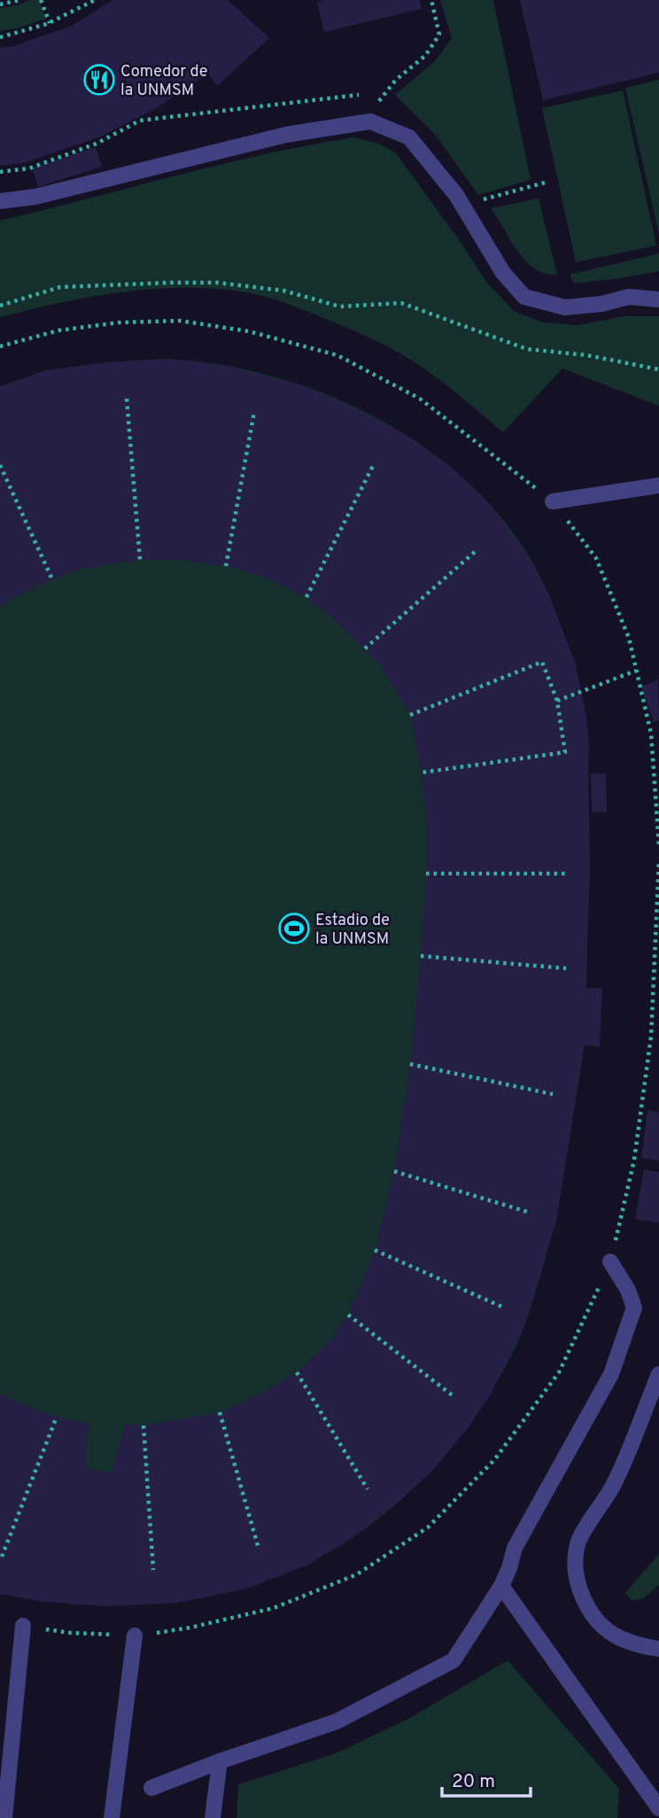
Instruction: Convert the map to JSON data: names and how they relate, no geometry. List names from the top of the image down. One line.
{"places":{"restaurant":["Comedor de la UNMSM"],"sports":["Estadio de la UNMSM"]},"scale_bar":"20 m"}
